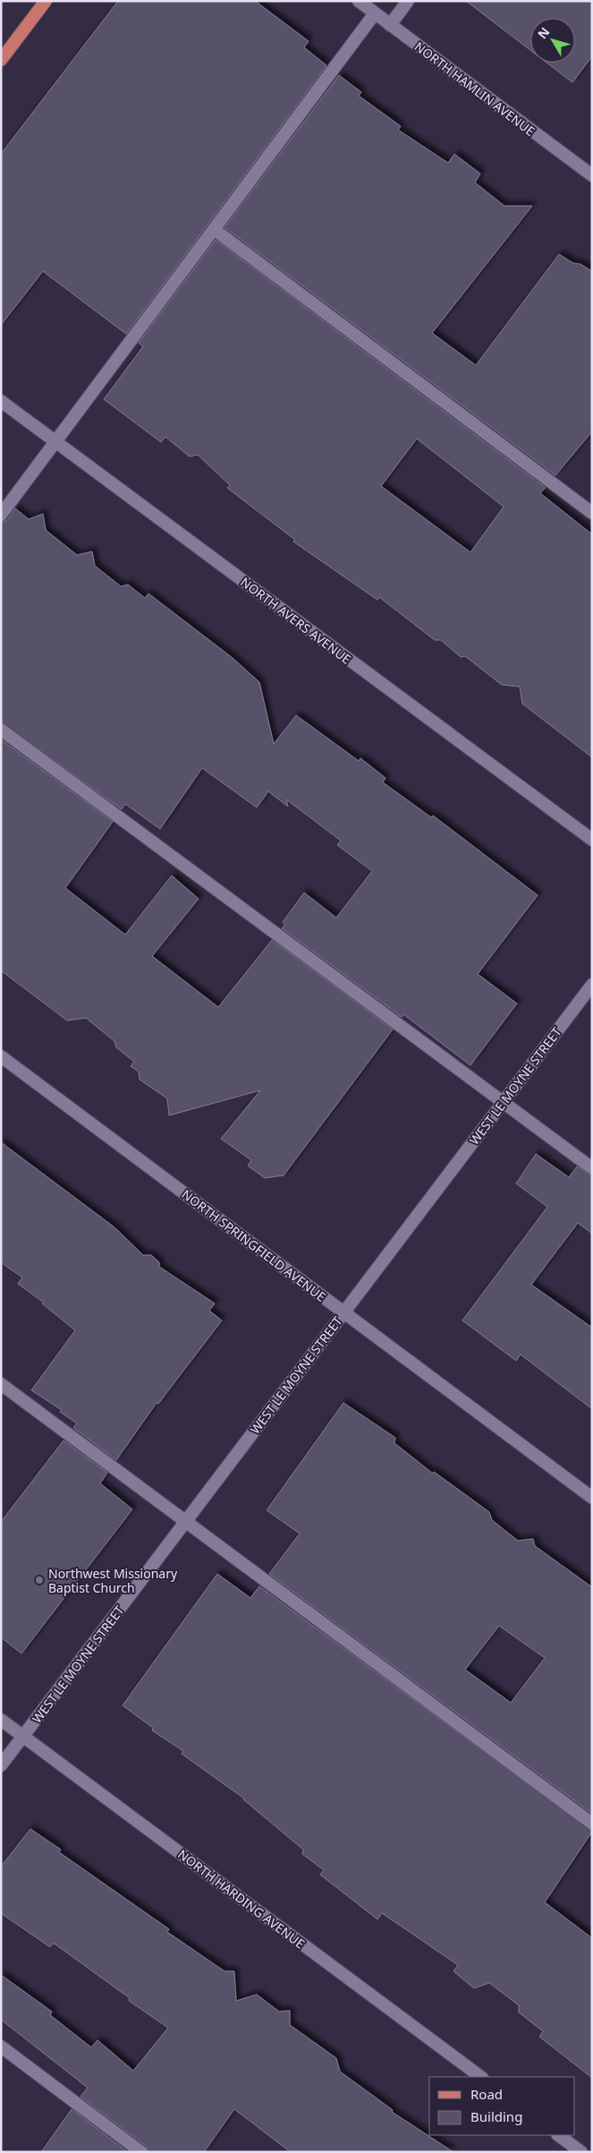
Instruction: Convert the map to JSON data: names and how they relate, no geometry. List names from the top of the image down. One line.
{"streets":{"street":["NORTH HAMLIN AVENUE","NORTH AVERS AVENUE","WEST LE MOYNE STREET","NORTH SPRINGFIELD AVENUE","NORTH HARDING AVENUE"]},"crossings":[["WEST LE MOYNE STREET","NORTH SPRINGFIELD AVENUE"],["WEST LE MOYNE STREET","NORTH HARDING AVENUE"]],"places":["Northwest Missionary Baptist Church"],"legend":["Road","Building"],"north":"top left"}
